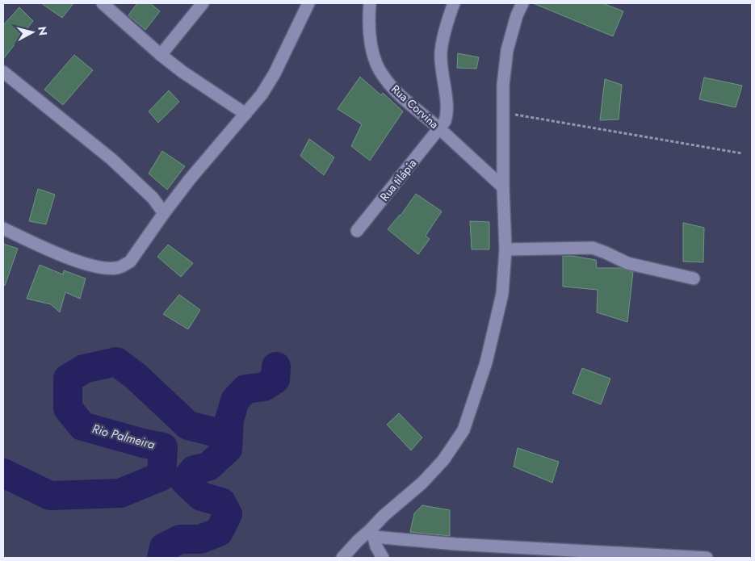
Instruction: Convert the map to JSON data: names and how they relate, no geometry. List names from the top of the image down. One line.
{"streets":{"street":["Rua Corvina","Rua tilápia"]},"crossings":[["Rua Corvina","Rua tilápia"]],"water":["Rio Palmeira"],"north":"right"}
